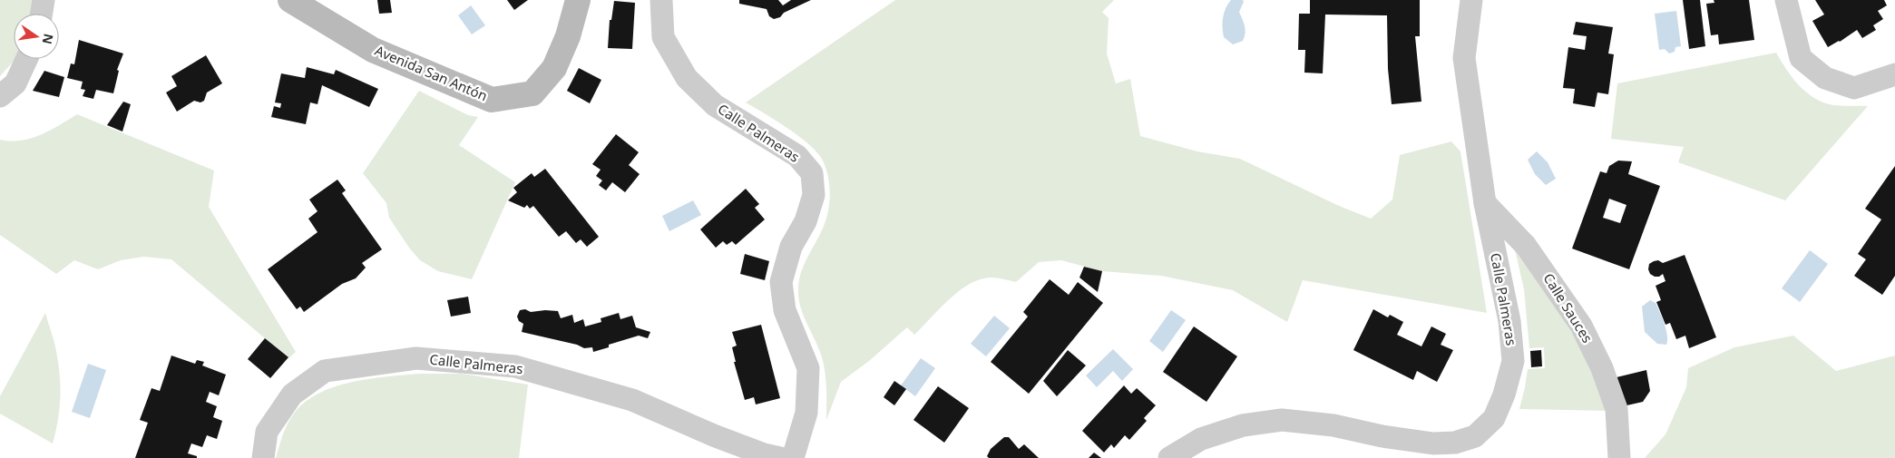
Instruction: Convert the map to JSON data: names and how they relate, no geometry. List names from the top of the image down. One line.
{"streets":{"street":["Avenida San Antón","Calle Palmeras","Calle Sauces"]},"crossings":[["Calle Palmeras","Calle Sauces"]],"north":"right"}
